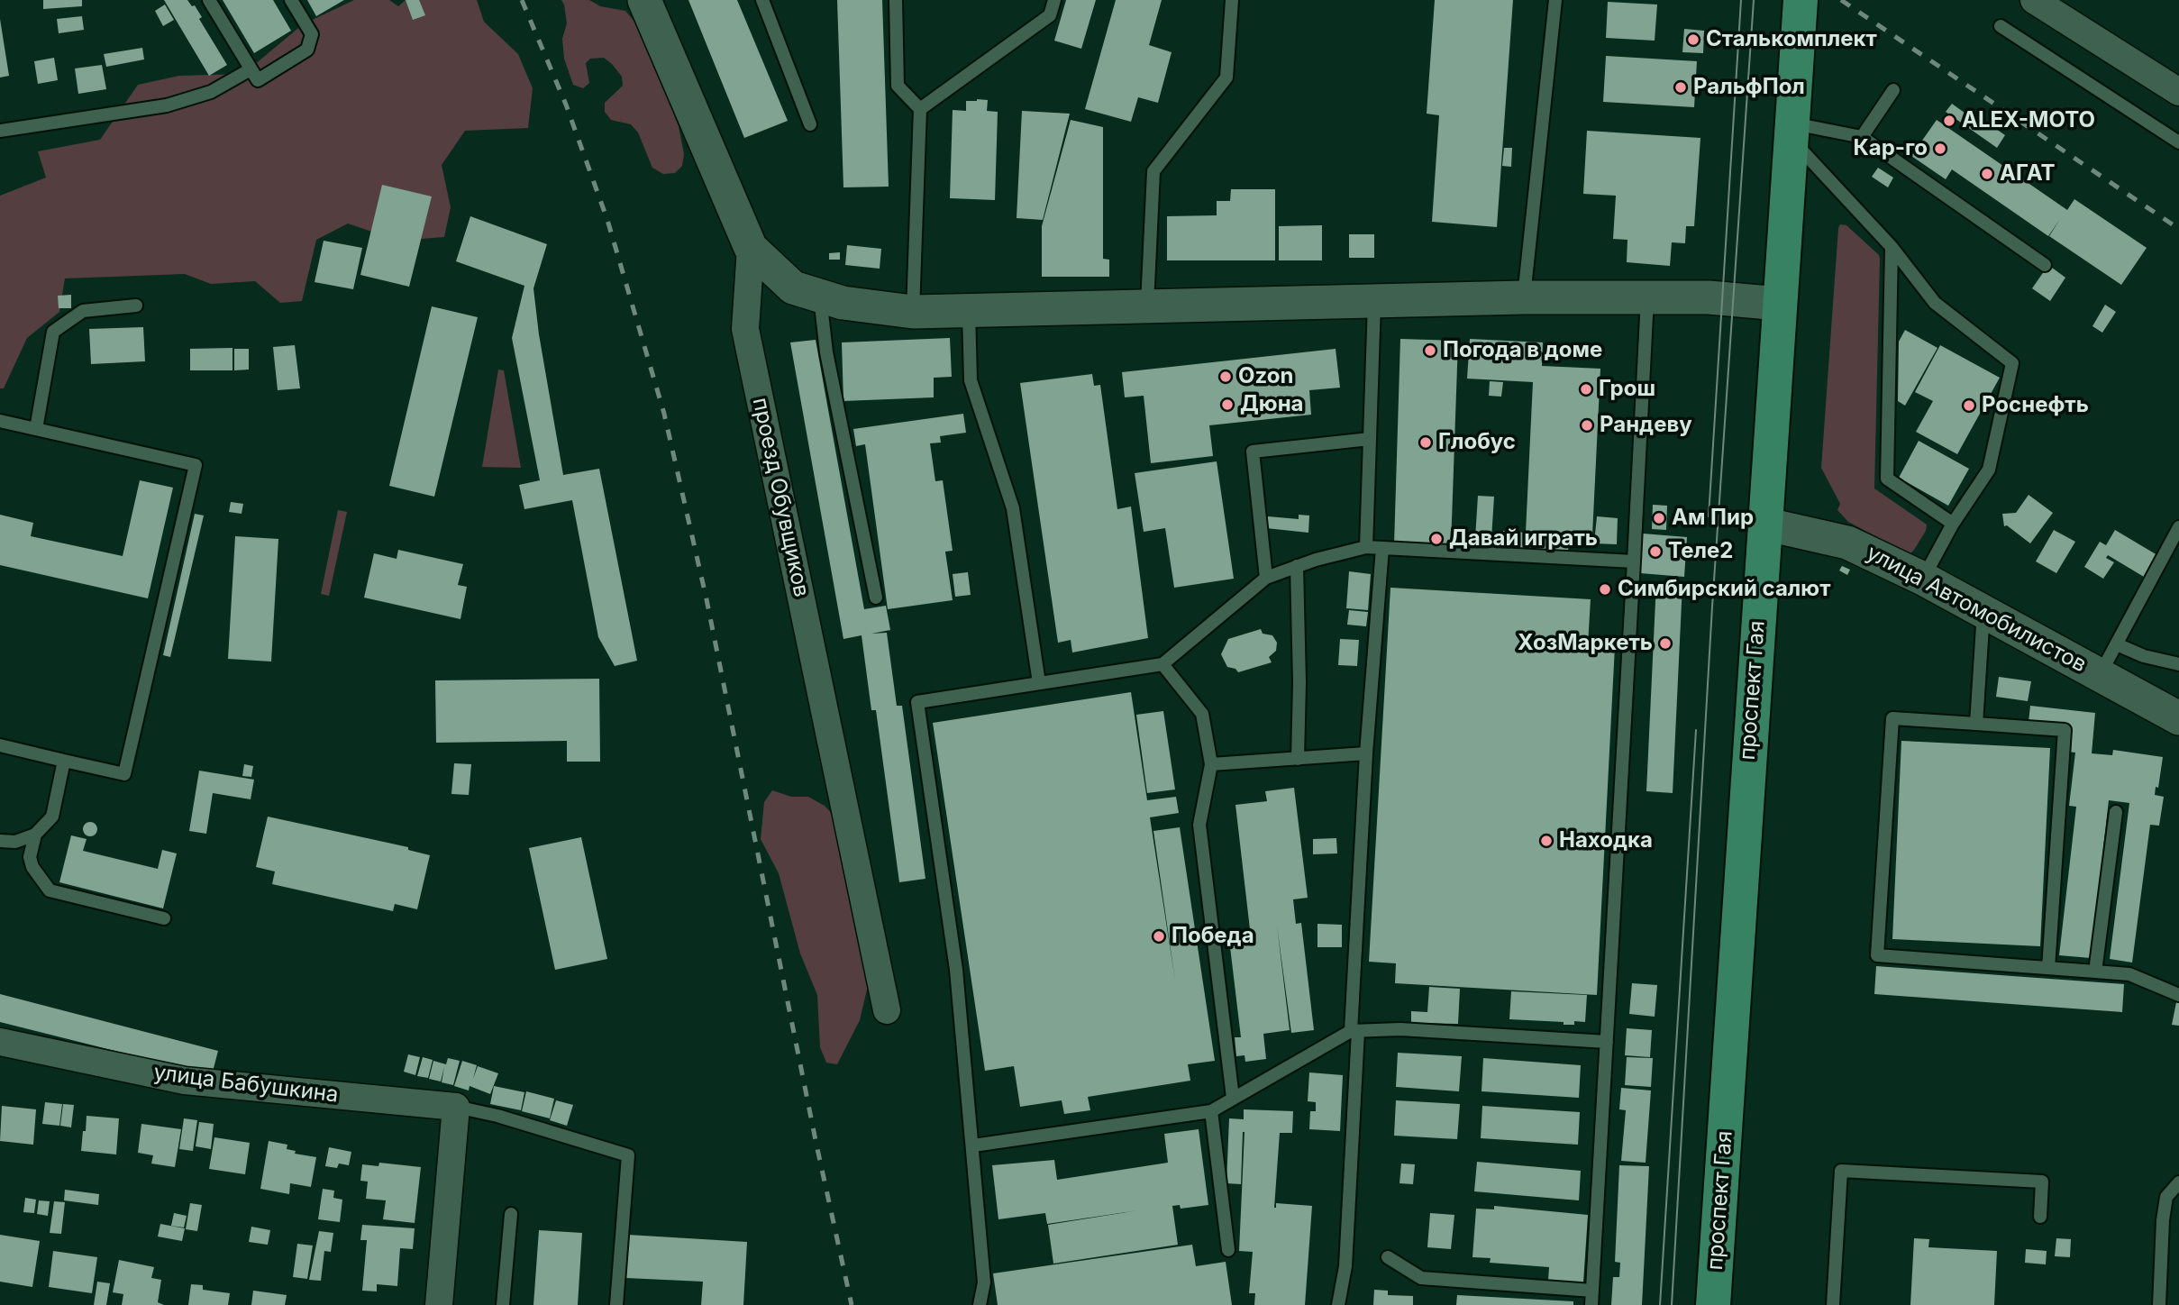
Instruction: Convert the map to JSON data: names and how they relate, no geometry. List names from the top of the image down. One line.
{"streets":{"main road":["проспект Гая"],"street":["проезд Обувщиков","улица Автомобилистов","улица Бабушкина"]},"crossings":[["улица Автомобилистов","проспект Гая"]],"places":["Сталькомплект","РальфПол","ALEX-MOTO","Кар-го","АГАТ","Погода в доме","Ozon","Грош","Дюна","Роснефть","Рандеву","Глобус","Ам Пир","Давай играть","Теле2","Симбирский салют","ХозМаркеть","Находка","Победа"]}
